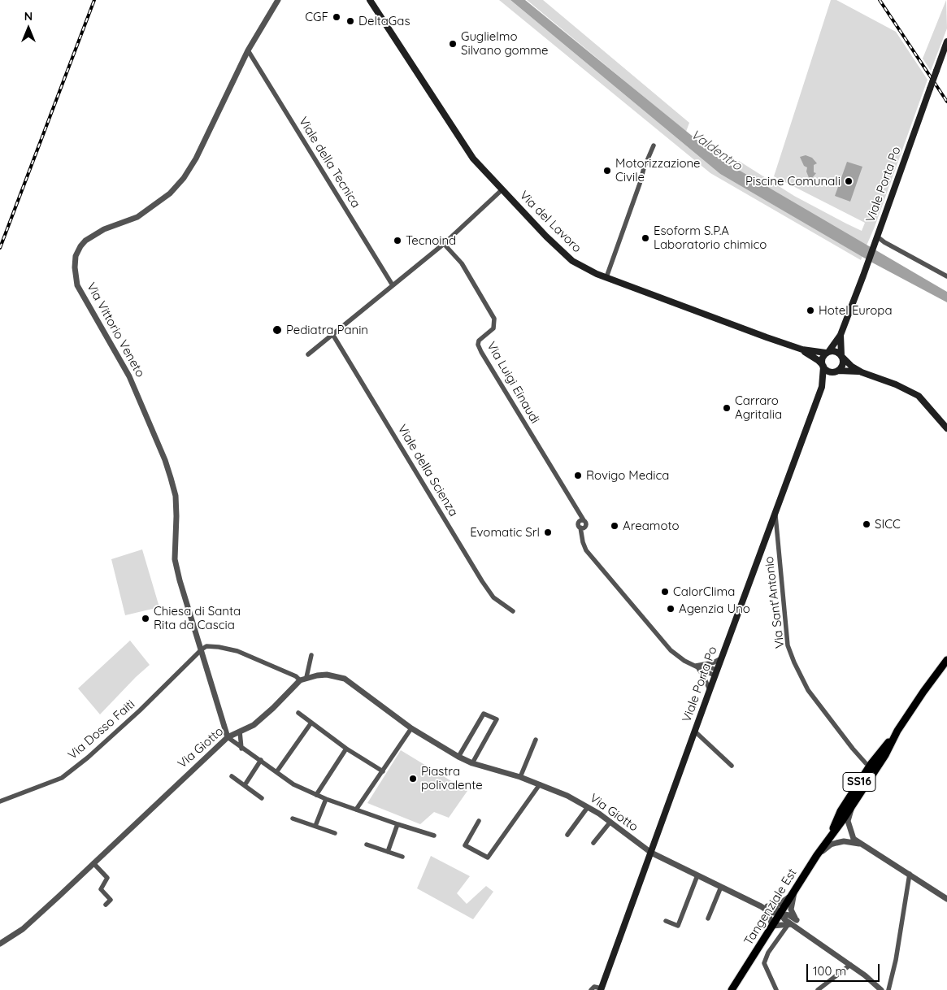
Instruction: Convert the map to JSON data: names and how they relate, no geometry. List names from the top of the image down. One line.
{"streets":{"main road":["Viale Porta Po","Via del Lavoro","SS16","Tangenziale Est"],"street":["Viale della Tecnica","Via Vittorio Veneto","Via Luigi Einaudi","Viale della Scienza","Via Sant'Antonio","Via Dosso Faiti","Via Giotto"]},"crossings":[["Viale della Tecnica","Via Vittorio Veneto"],["Viale Porta Po","Via Sant'Antonio"],["Viale Porta Po","Via Giotto"],["Via Vittorio Veneto","Via Dosso Faiti"],["Via Vittorio Veneto","Via Giotto"],["Via Giotto","Tangenziale Est"]],"water":["Valdentro"],"places":["CGF","DeltaGas","Guglielmo Silvano gomme","Motorizzazione Civile","Piscine Comunali","Esoform S.P.A Laboratorio chimico","Tecnoind","Hotel Europa","Pediatra Panin","Carraro Agritalia","Rovigo Medica","SICC","Areamoto","Evomatic Srl","CalorClima","Agenzia Uno","Chiesa di Santa Rita da Cascia","Piastra polivalente"],"scale_bar":"100 m","north":"top"}
